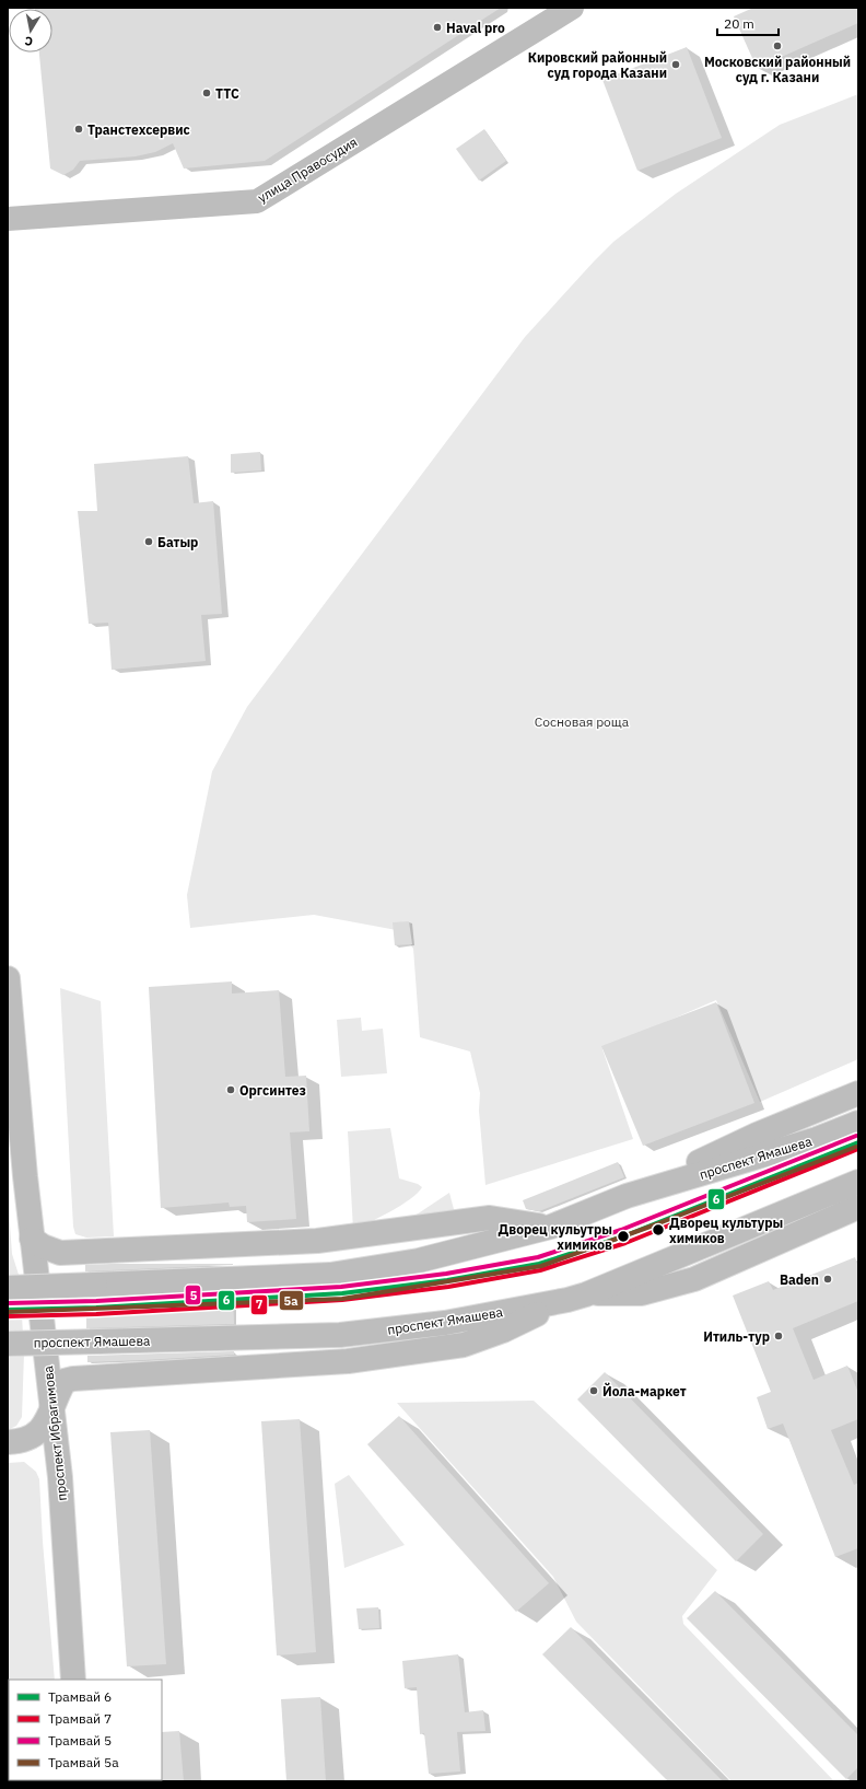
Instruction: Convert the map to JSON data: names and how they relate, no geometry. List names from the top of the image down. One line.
{"streets":{"main road":["улица Правосудия","проспект Ямашева","проспект Ибрагимова"]},"parks":["Сосновая роща"],"places":["Haval pro","Московский районный суд г. Казани","Кировский районный суд города Казани","ТТС","Транстехсервис","Батыр","Оргсинтез","Дворец культуры химиков","Дворец кульутры химиков","Baden","Итиль-тур","Йола-маркет"],"lines":["tram line 5","tram line 6","tram line 5а","tram line 7"],"legend":["Трамвай 6","Трамвай 7","Трамвай 5","Трамвай 5а"],"scale_bar":"20 m","north":"bottom"}
